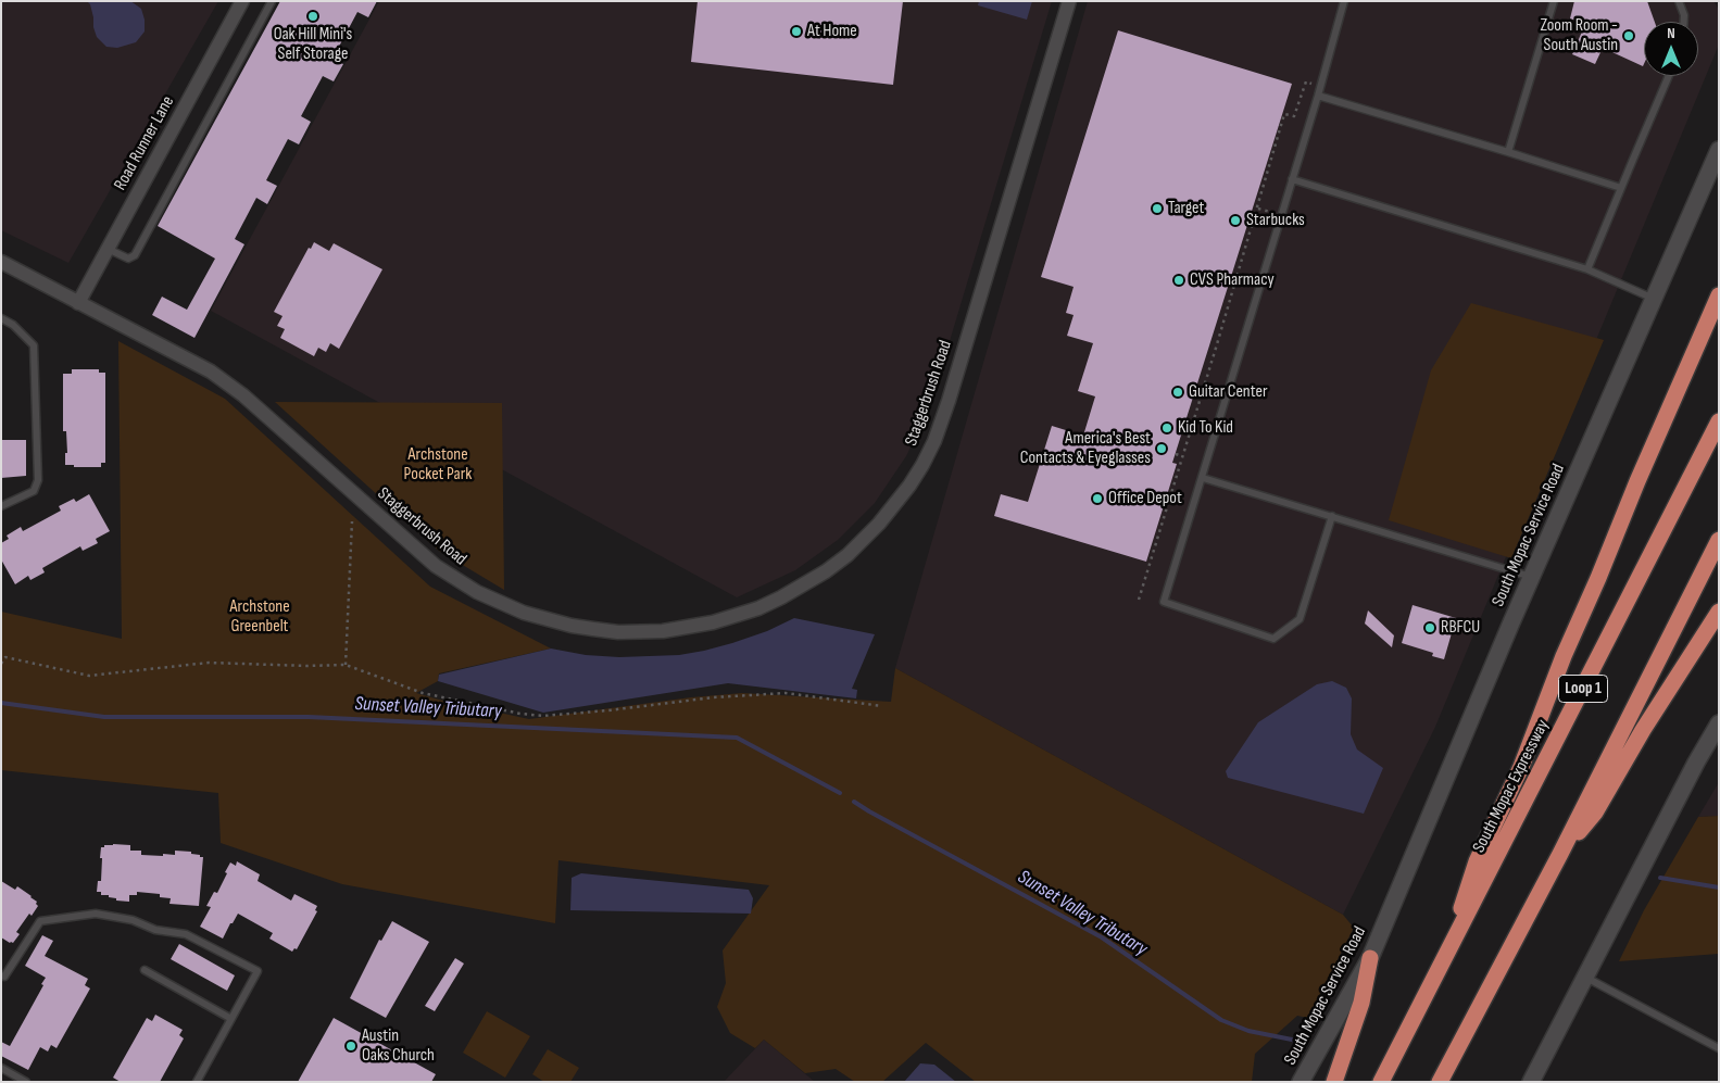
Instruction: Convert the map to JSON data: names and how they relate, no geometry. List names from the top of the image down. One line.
{"streets":{"highway":["Loop 1","South Mopac Expressway"],"main road":["South Mopac Service Road"],"street":["Road Runner Lane","Staggerbrush Road"]},"crossings":[["Road Runner Lane","Staggerbrush Road"]],"water":["Sunset Valley Tributary"],"parks":["Archstone Pocket Park","Archstone Greenbelt"],"places":["Oak Hill Mini's Self Storage","At Home","Zoom Room - South Austin","Target","Starbucks","CVS Pharmacy","Guitar Center","Kid To Kid","America's Best Contacts & Eyeglasses","Office Depot","RBFCU","Austin Oaks Church"],"north":"top"}
